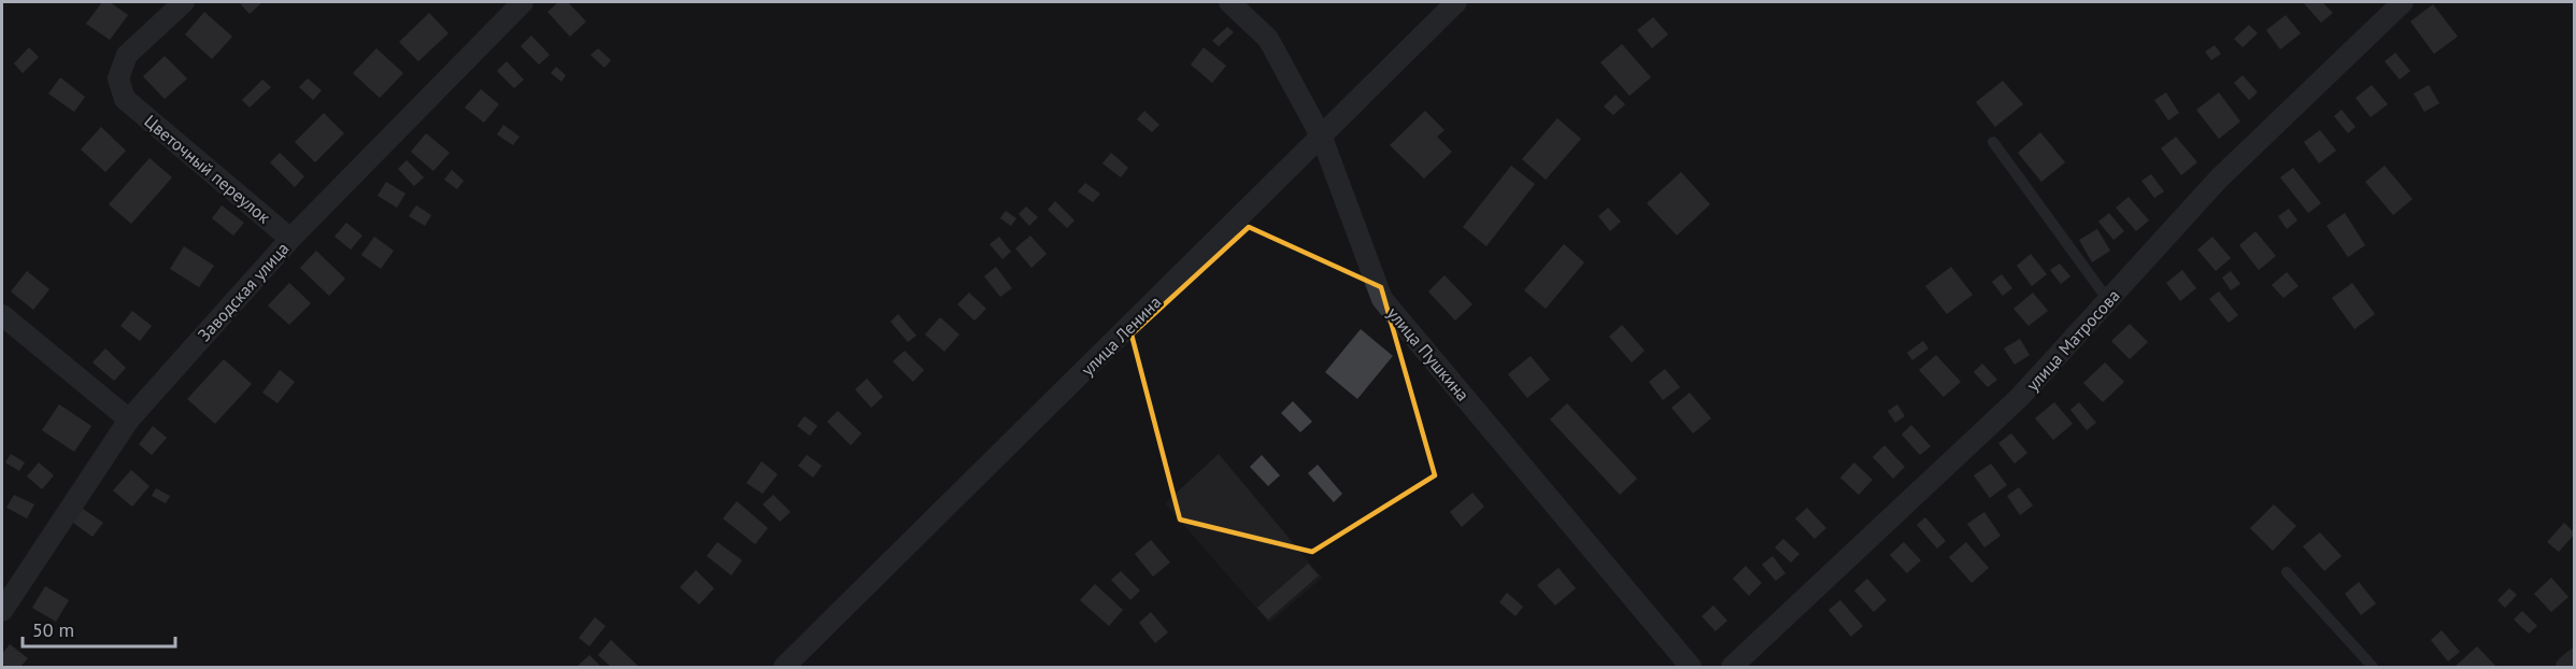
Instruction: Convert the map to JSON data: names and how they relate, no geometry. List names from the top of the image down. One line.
{"streets":{"street":["Цветочный переулок","Заводская улица","улица Ленина","улица Матросова","улица Пушкина"]},"crossings":[["Цветочный переулок","Заводская улица"],["улица Ленина","улица Пушкина"]],"scale_bar":"50 m"}
